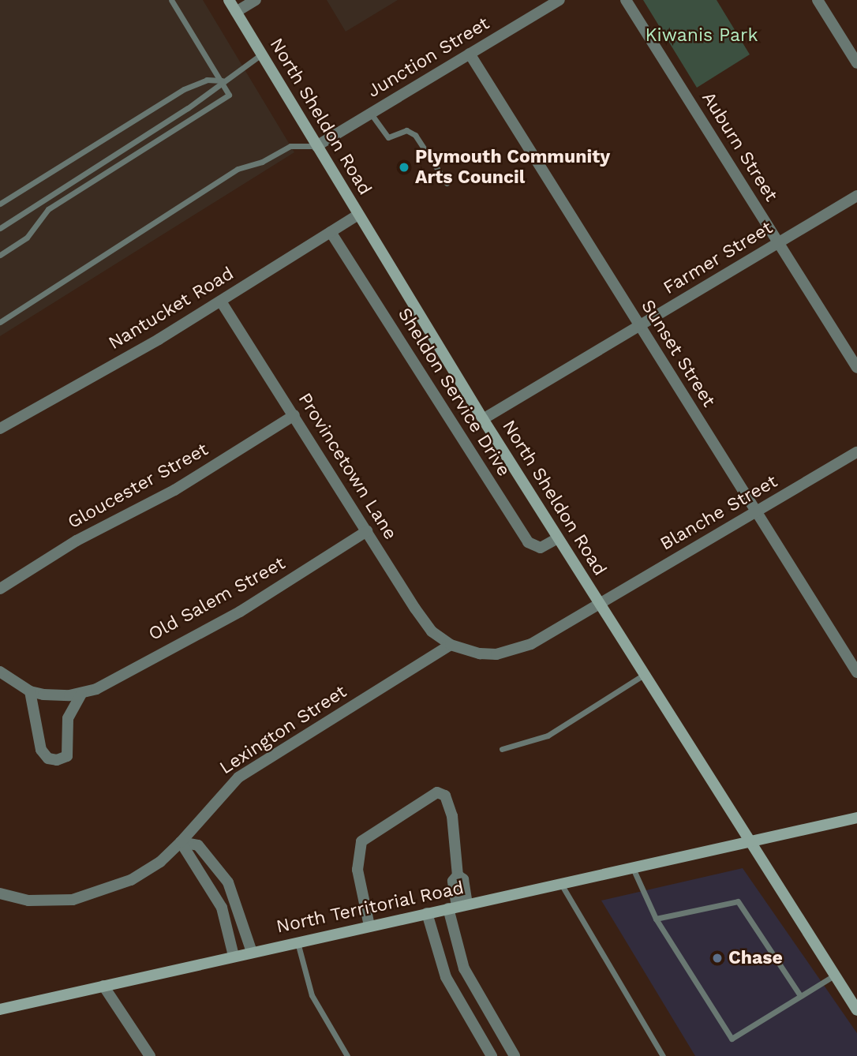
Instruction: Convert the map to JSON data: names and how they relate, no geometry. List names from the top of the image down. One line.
{"streets":{"main road":["North Sheldon Road","North Territorial Road"],"street":["Junction Street","Auburn Street","Farmer Street","Nantucket Road","Sunset Street","Sheldon Service Drive","Provincetown Lane","Gloucester Street","Blanche Street","Old Salem Street","Lexington Street"]},"crossings":[["Junction Street","North Sheldon Road"],["Junction Street","Sunset Street"],["North Sheldon Road","Farmer Street"],["North Sheldon Road","Nantucket Road"],["North Sheldon Road","Sheldon Service Drive"],["North Sheldon Road","Blanche Street"],["North Sheldon Road","North Territorial Road"],["Auburn Street","Farmer Street"],["Farmer Street","Sunset Street"],["Nantucket Road","Sheldon Service Drive"],["Nantucket Road","Provincetown Lane"],["Sunset Street","Blanche Street"],["Provincetown Lane","Gloucester Street"],["Provincetown Lane","Old Salem Street"],["Provincetown Lane","Lexington Street"]],"parks":["Kiwanis Park"],"places":["Plymouth Community Arts Council","Chase"]}
